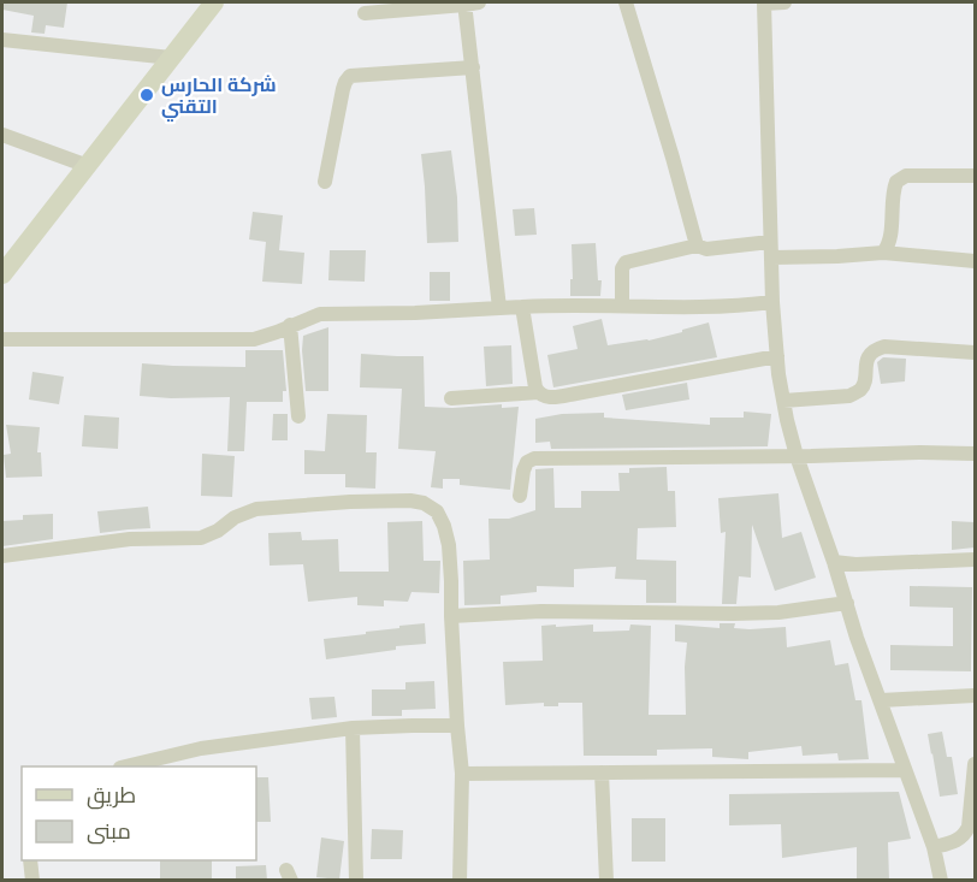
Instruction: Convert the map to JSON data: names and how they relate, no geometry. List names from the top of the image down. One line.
{"places":["شركة الحارس التقني"],"legend":["طريق","مبنى"]}
